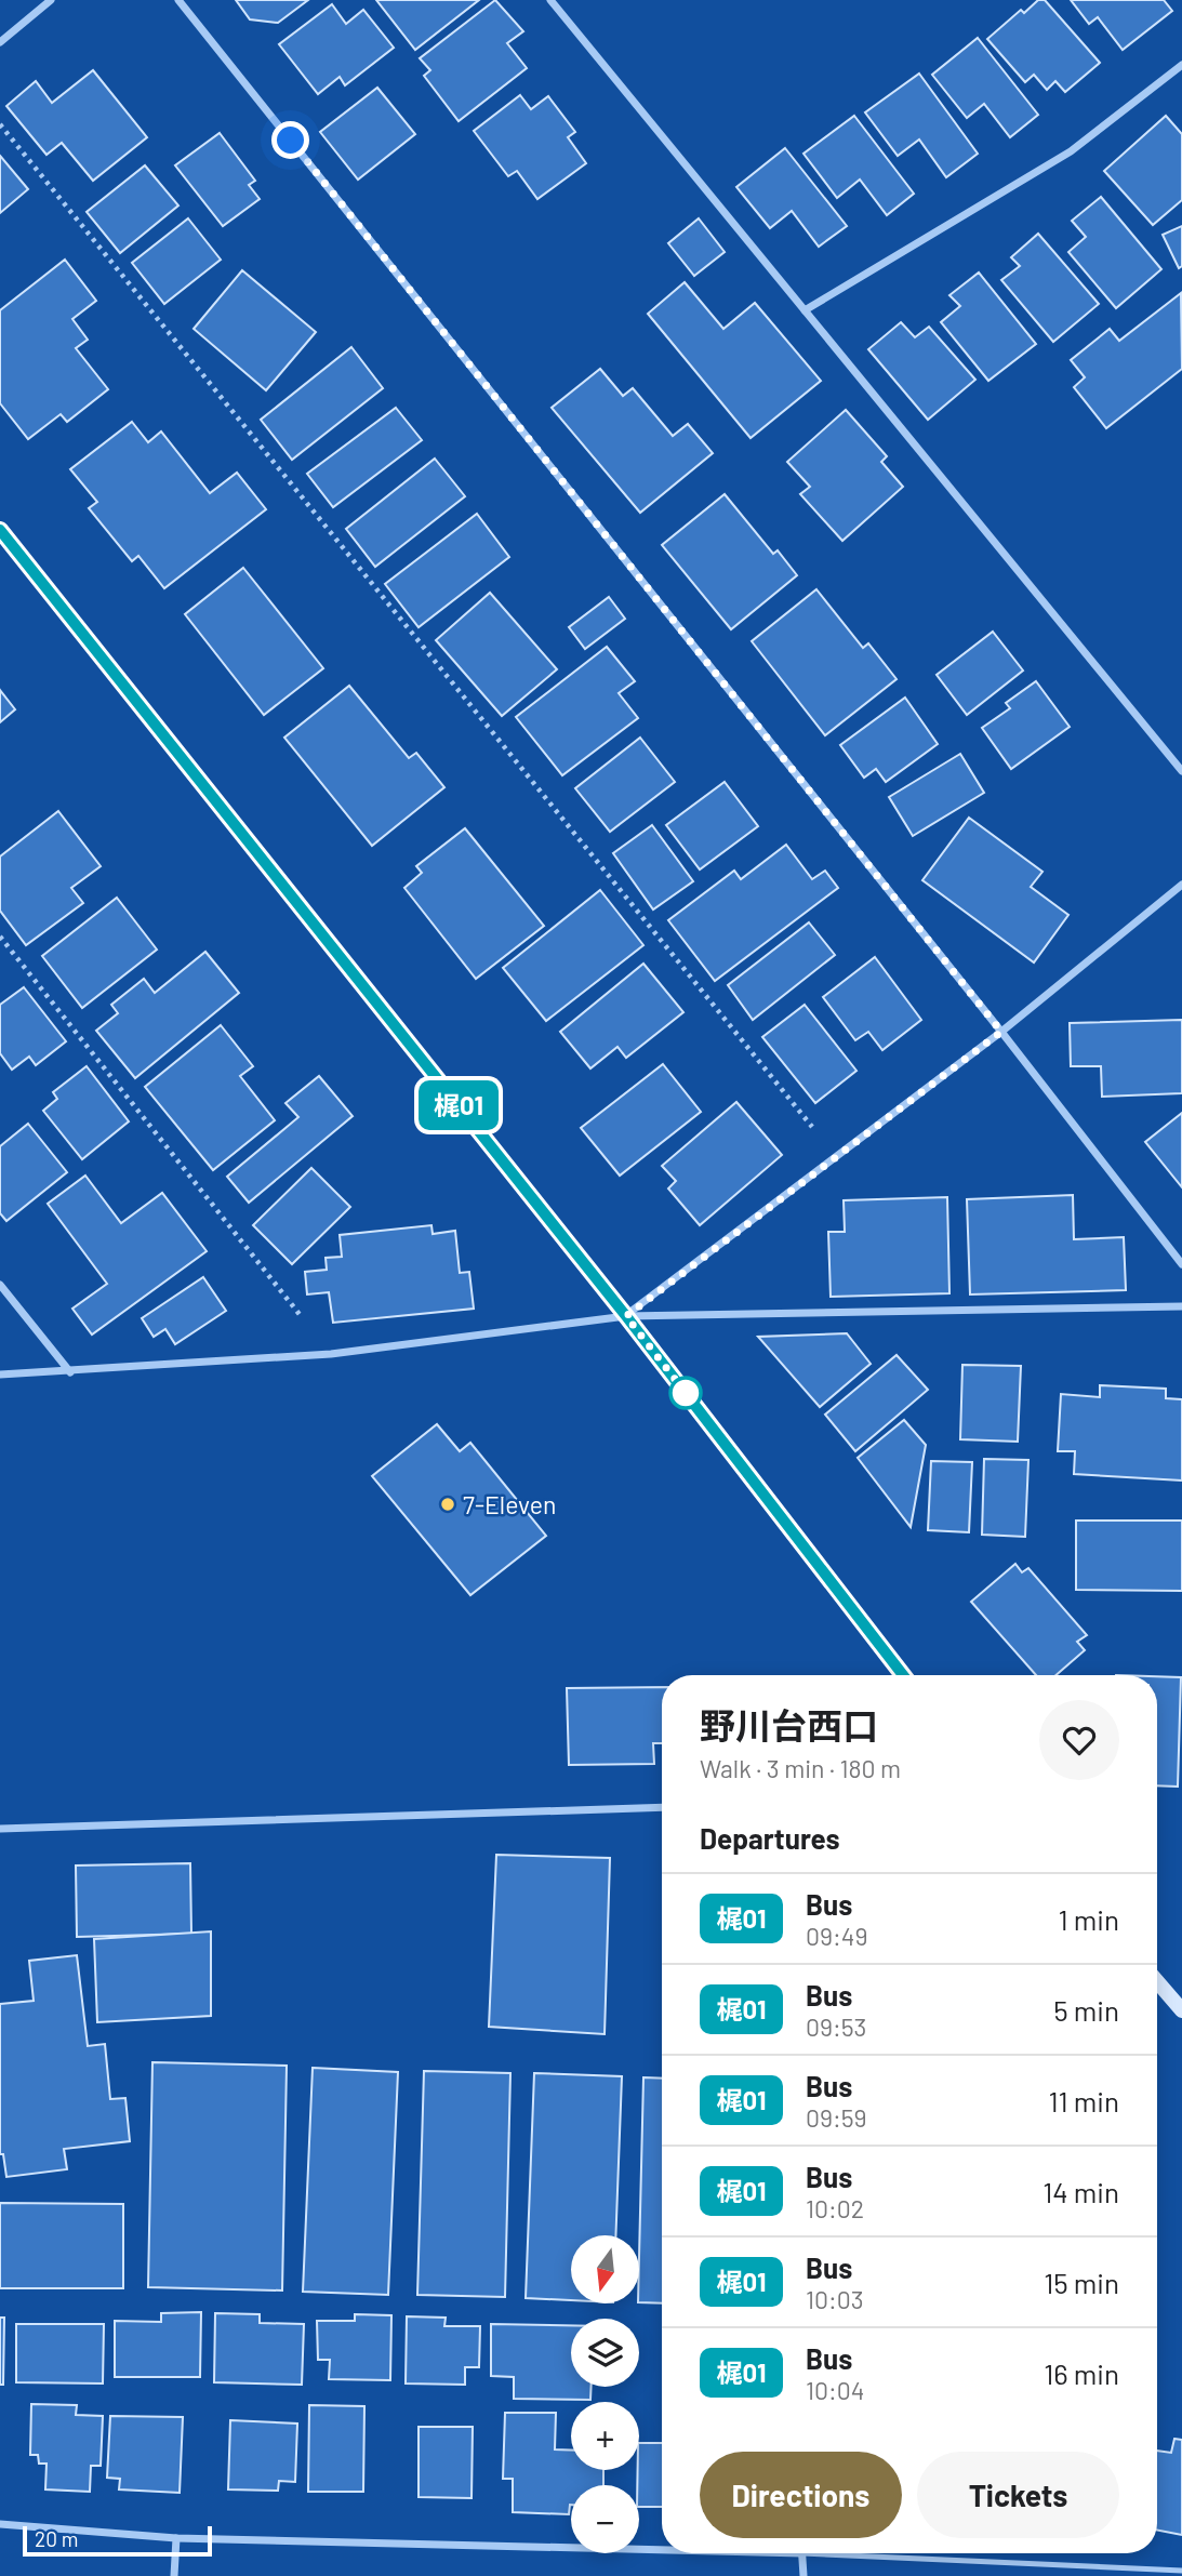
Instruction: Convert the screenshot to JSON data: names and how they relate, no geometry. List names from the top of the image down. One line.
{"places":["7-Eleven"],"lines":["bus line 梶01"],"scale_bar":"20 m","north":"bottom","page":{"on_map":"梶01","heading":[["野川台西口","Walk · 3 min · 180 m"],"Departures"],"list":[{"mark":"梶01","name":"Bus","note":"09:49","value":"1 min"},{"mark":"梶01","name":"Bus","note":"09:53","value":"5 min"},{"mark":"梶01","name":"Bus","note":"09:59","value":"11 min"},{"mark":"梶01","name":"Bus","note":"10:02","value":"14 min"},{"mark":"梶01","name":"Bus","note":"10:03","value":"15 min"},{"mark":"梶01","name":"Bus","note":"10:04","value":"16 min"}],"map_buttons":["+","−"],"buttons":["Directions","Tickets"],"scale":"20 m"}}
